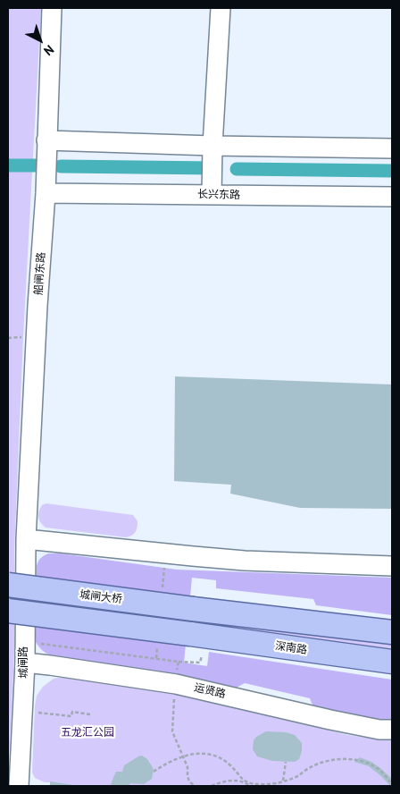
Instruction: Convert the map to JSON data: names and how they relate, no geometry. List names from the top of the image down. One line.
{"streets":{"main road":["城闸大桥","深南路"],"street":["长兴东路","船闸东路","城闸路","运贤路"]},"crossings":[["长兴东路","船闸东路"],["船闸东路","城闸路"],["城闸路","运贤路"]],"parks":["五龙汇公园"],"north":"bottom right"}
